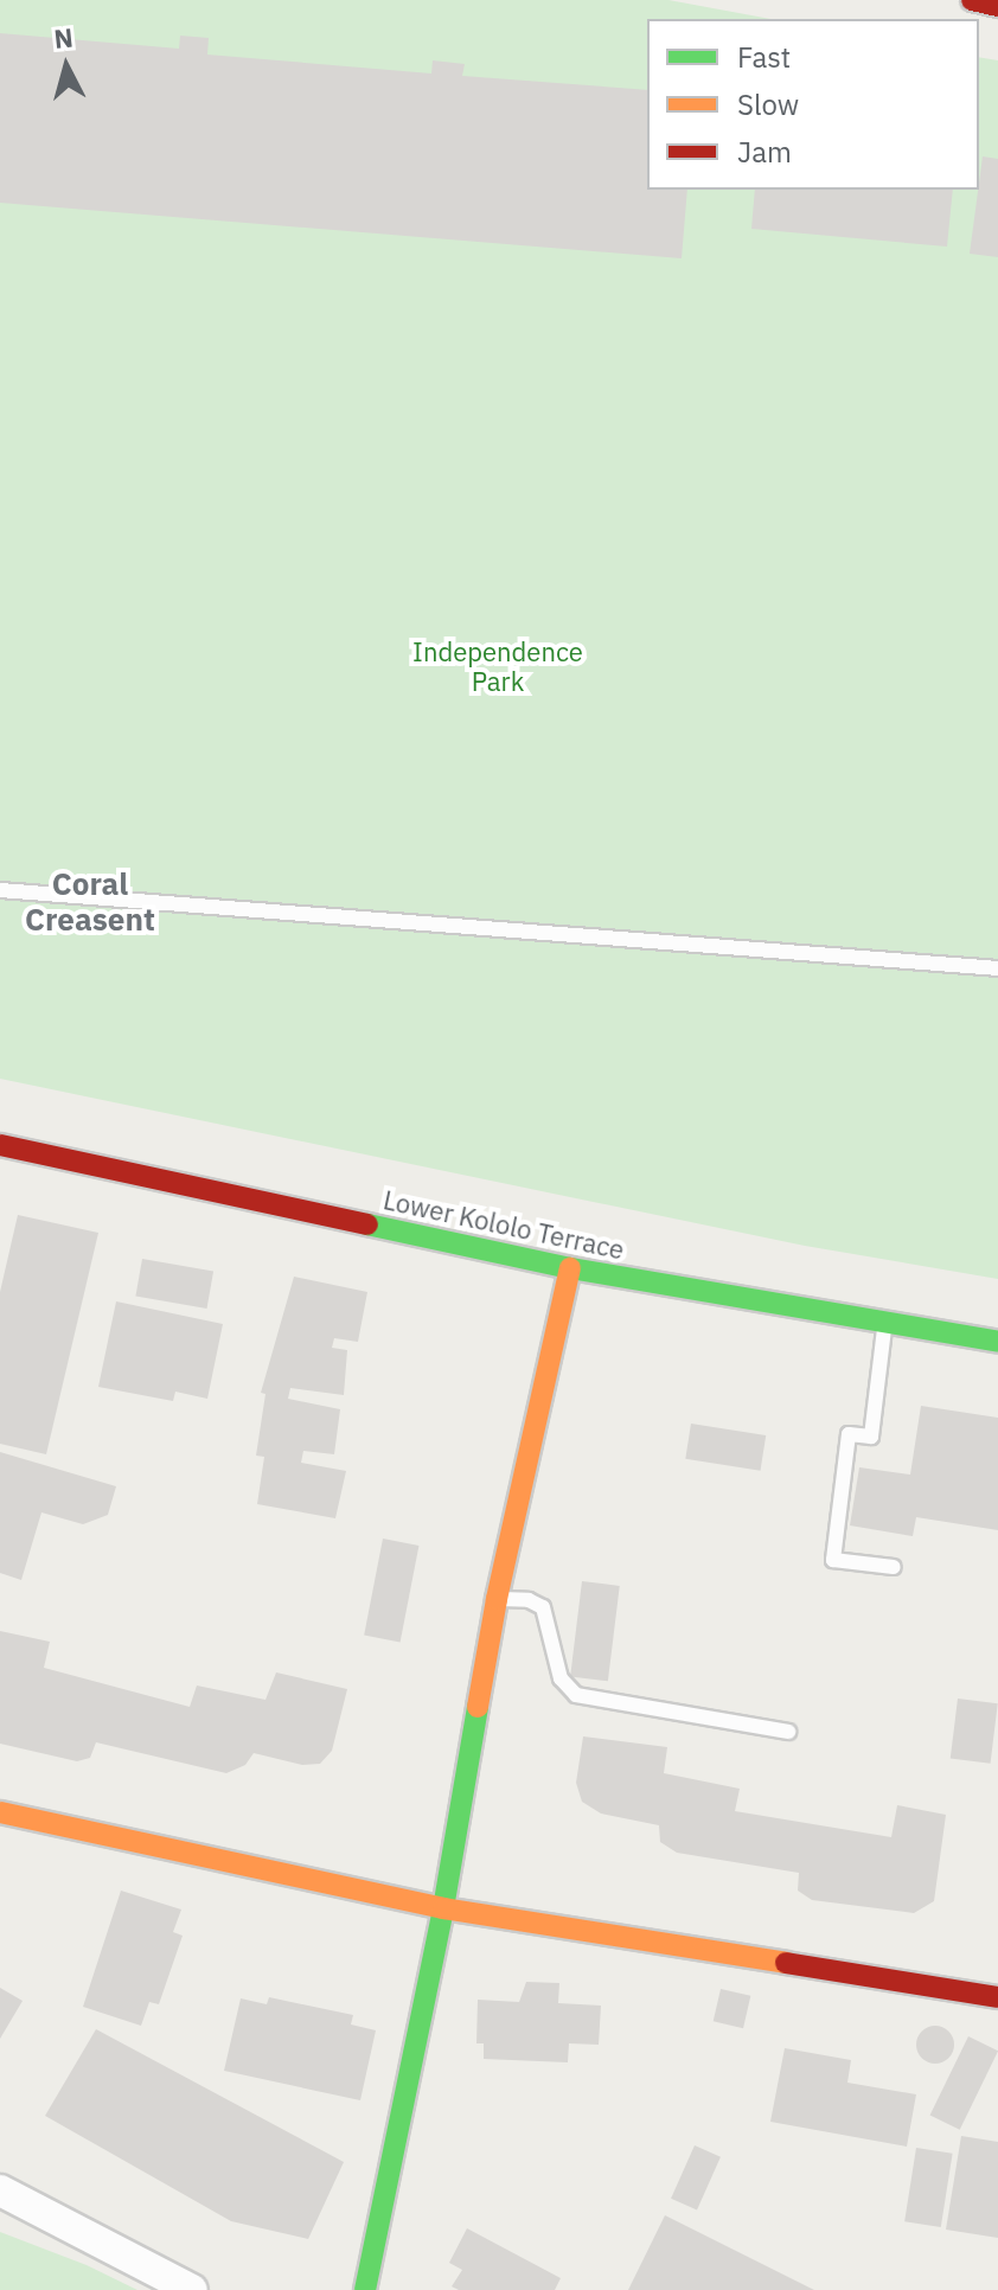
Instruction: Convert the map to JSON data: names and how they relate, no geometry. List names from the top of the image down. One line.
{"streets":{"street":["Lower Kololo Terrace"]},"districts":["Coral Creasent"],"parks":["Independence Park"],"legend":["Fast","Slow","Jam"],"north":"top"}
